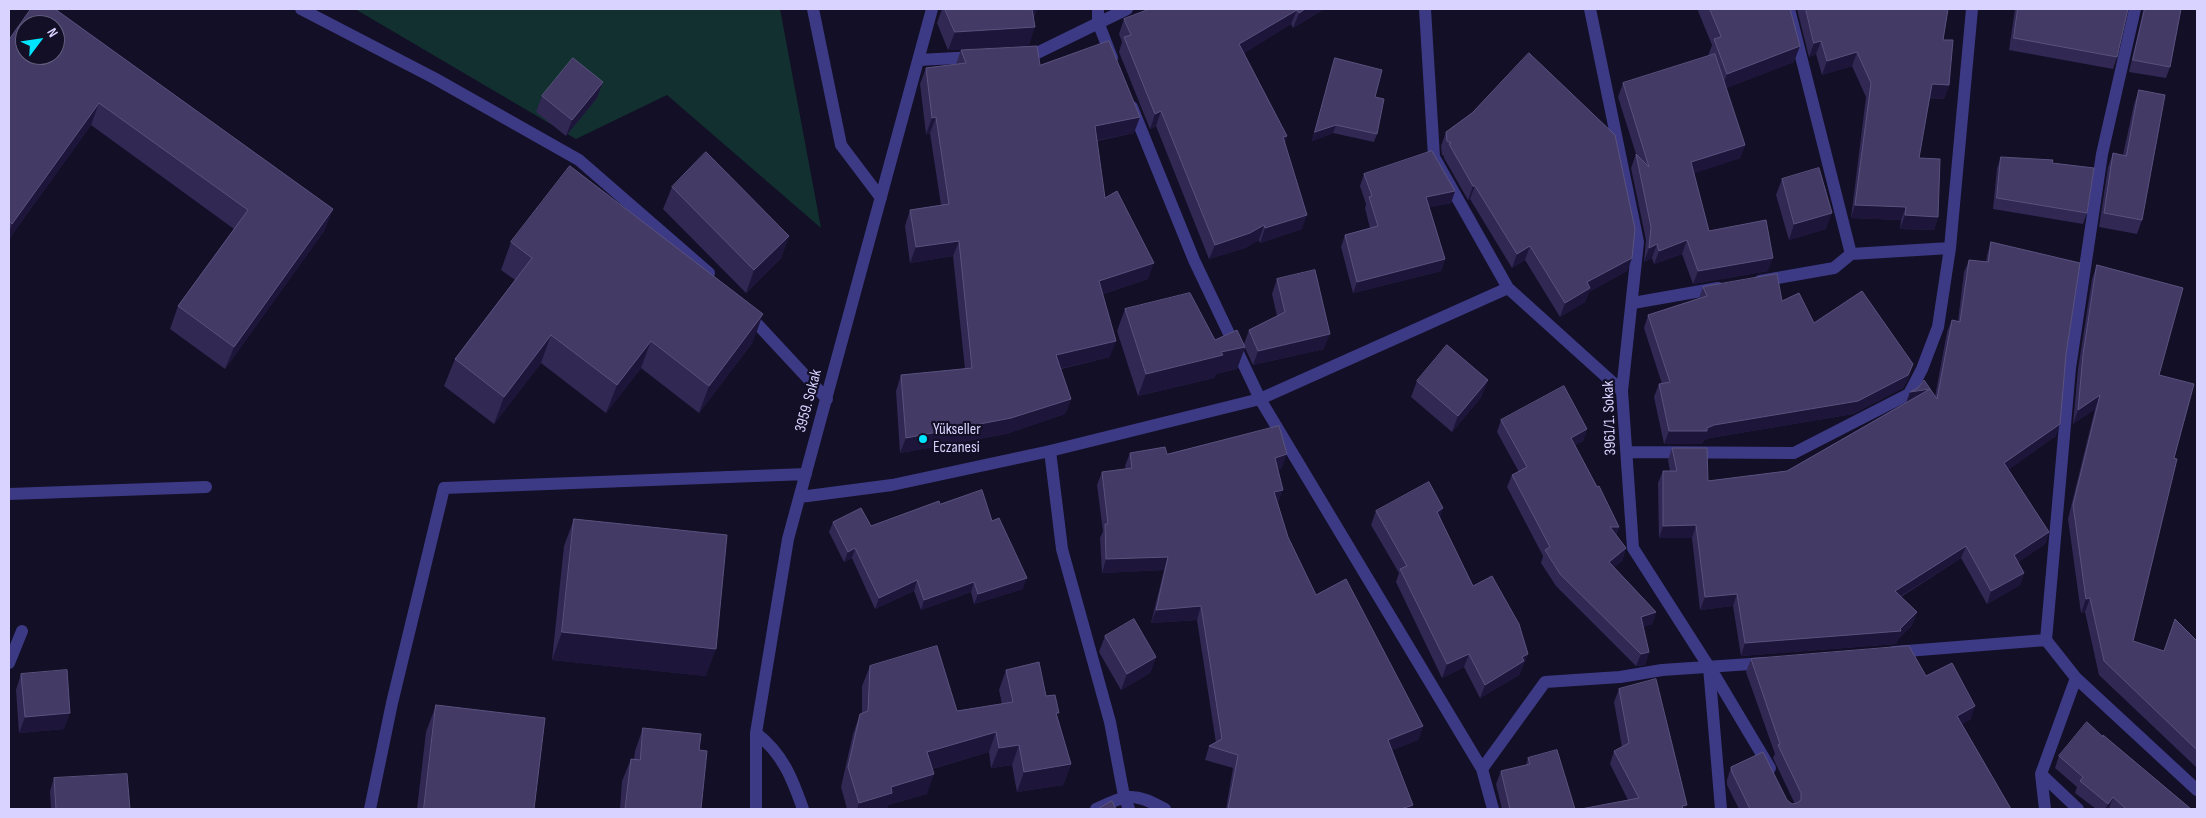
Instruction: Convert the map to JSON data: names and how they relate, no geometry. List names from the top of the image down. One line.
{"streets":{"street":["3959. Sokak","3961/1. Sokak"]},"places":["Yükseller Eczanesi"],"north":"top right"}
